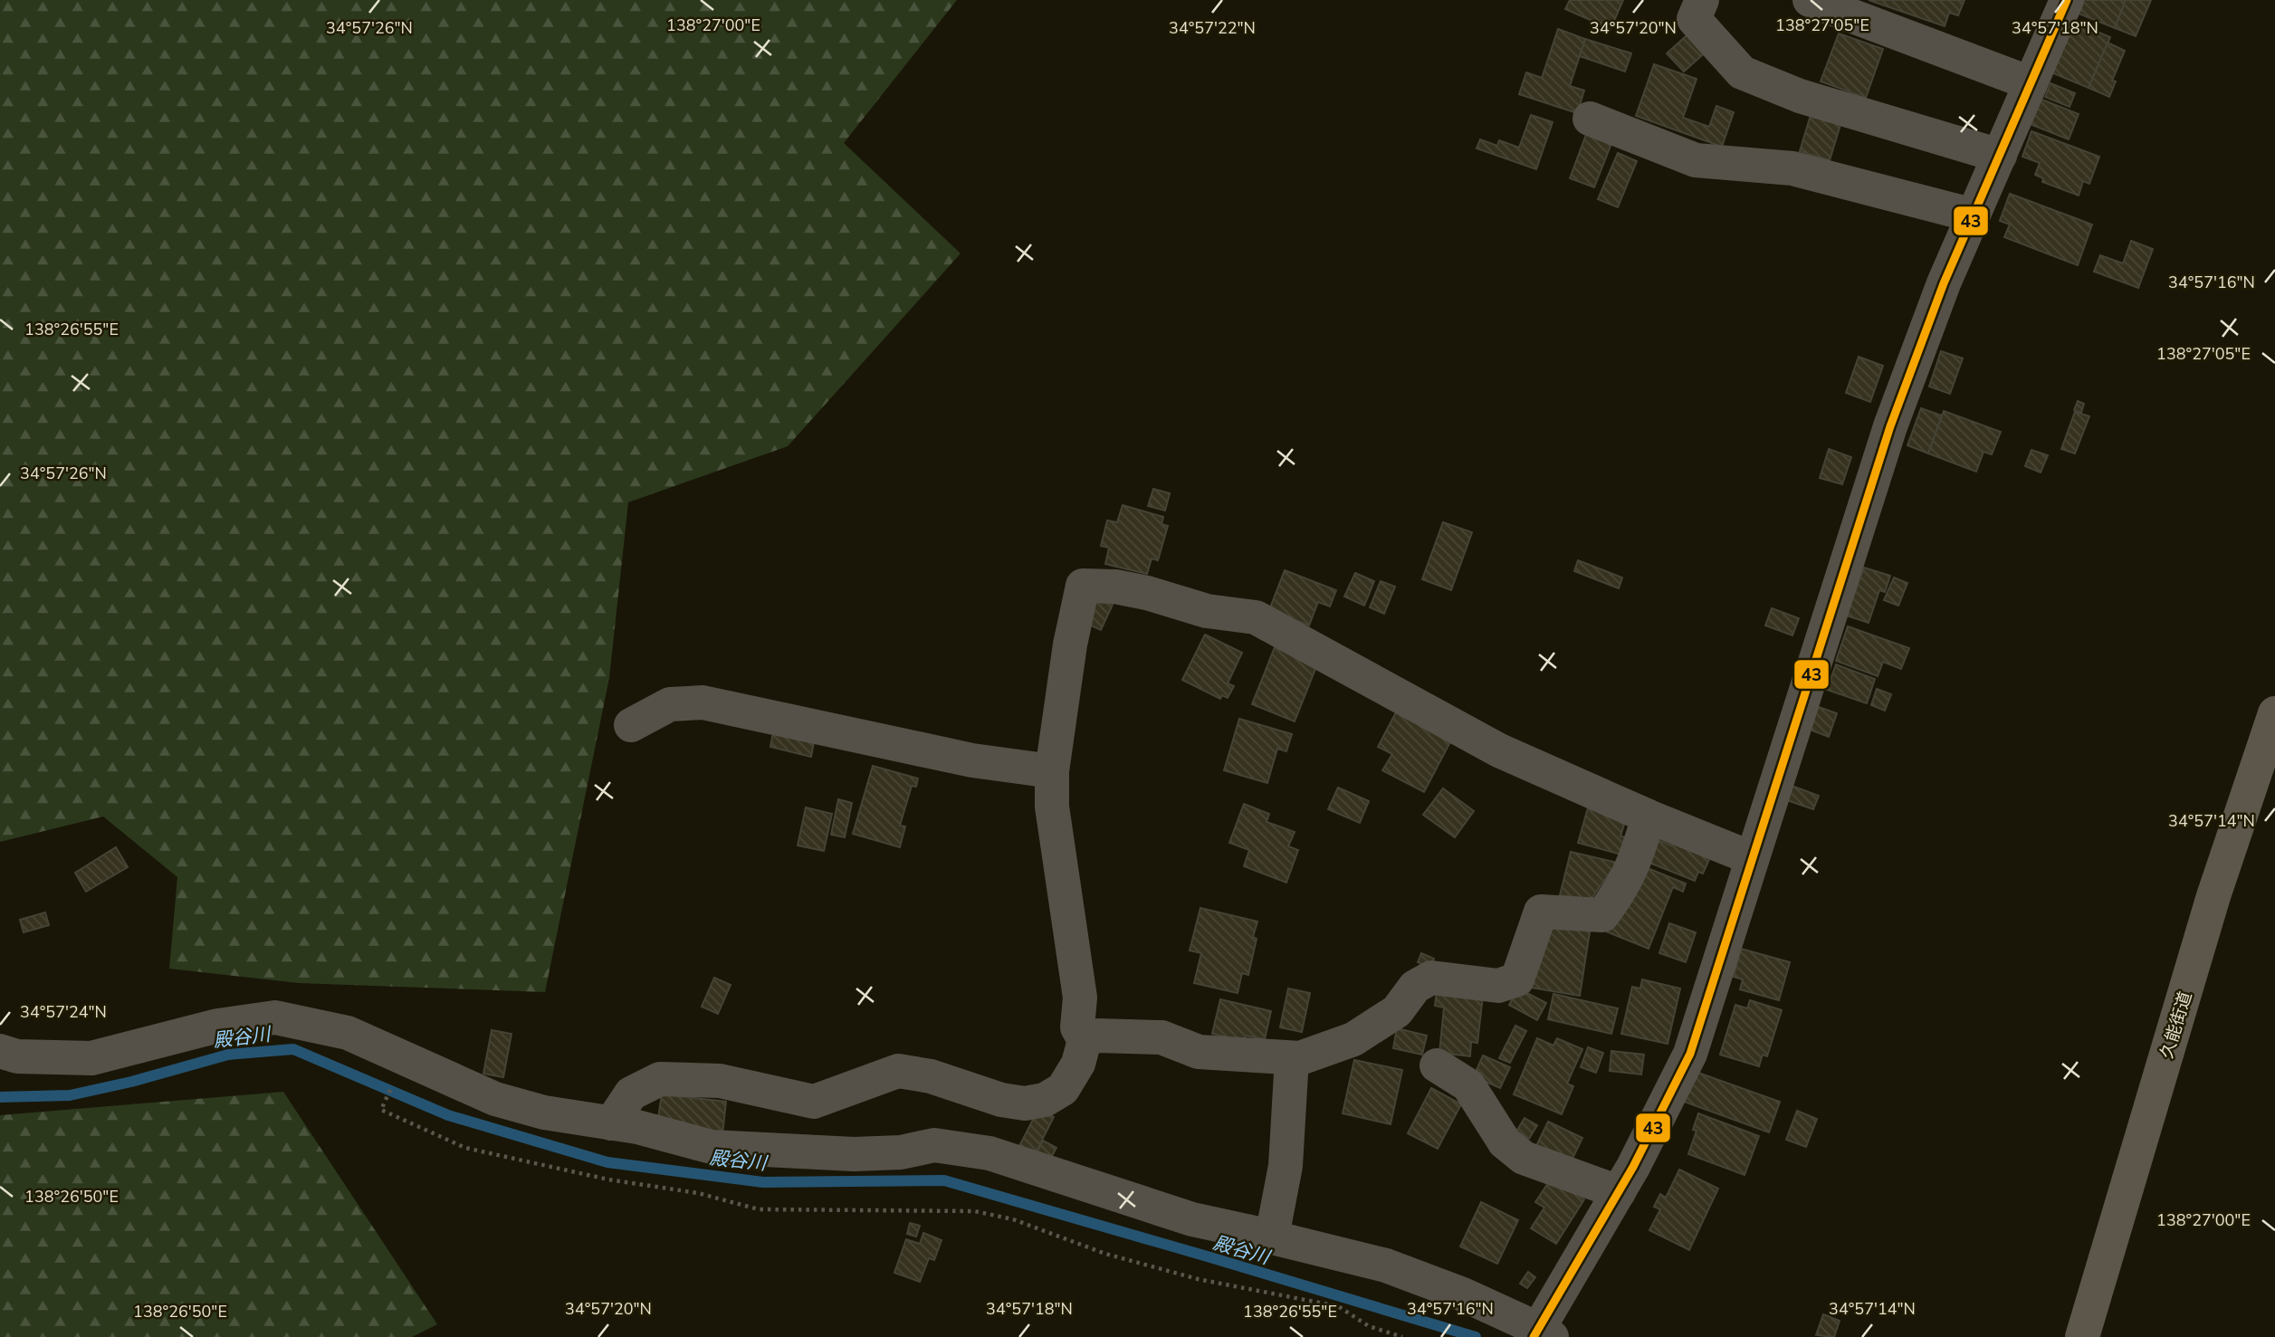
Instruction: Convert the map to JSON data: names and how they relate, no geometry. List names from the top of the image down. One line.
{"streets":{"highway":["久能街道"]},"water":["殿谷川"],"lines":["transit line 43"],"coordinates":["138°27'00\"E","138°27'05\"E","34°57'26\"N","34°57'22\"N","34°57'20\"N","34°57'18\"N","34°57'16\"N","138°26'55\"E","34°57'14\"N","34°57'24\"N","138°26'50\"E"]}
